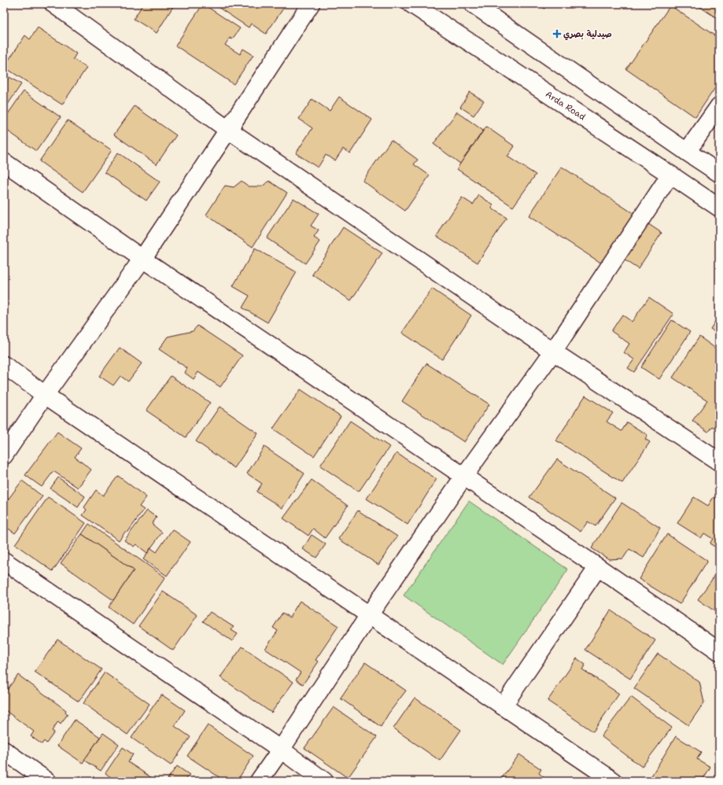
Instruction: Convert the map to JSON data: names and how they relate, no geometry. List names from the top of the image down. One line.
{"streets":{"street":["Arda Road"]},"places":{"health":["صيدلية بصري"]}}
